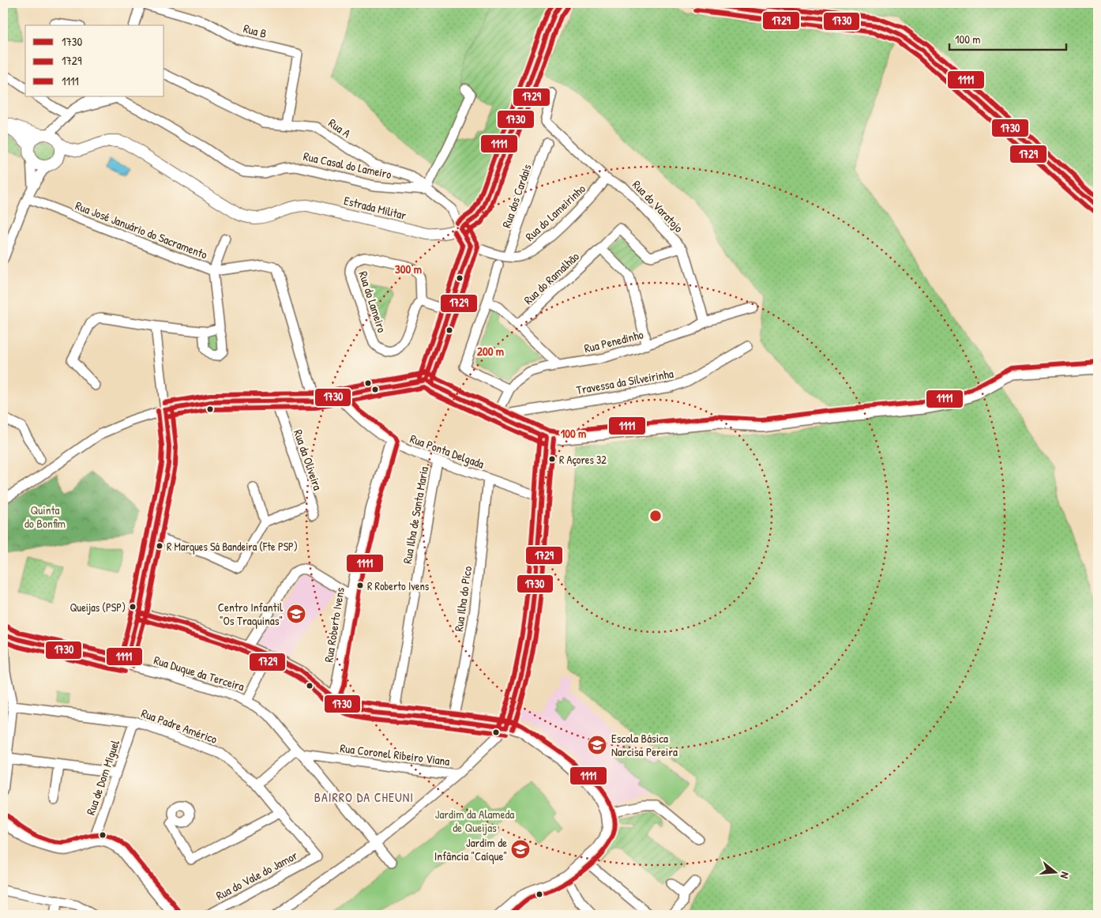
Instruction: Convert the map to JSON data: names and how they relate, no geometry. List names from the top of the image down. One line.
{"streets":{"street":["Rua B","Rua A","Rua Casal do Lameiro","Rua dos Cardais","Rua do Varatojo","Estrada Militar","Rua do Lameirinho","Rua José Januário do Sacramento","Rua do Ramalhão","Rua do Lameiro","Rua Penedinho","Travessa da Silveirinha","Rua Ponta Delgada","Rua da Oliveira","Rua Ilha de Santa Maria","Rua Ilha do Pico","Rua Roberto Ivens","Rua Duque da Terceira","Rua Padre Américo","Rua Coronel Ribeiro Viana","Rua de Dom Miguel","Rua do Vale do Jamor"]},"crossings":[["Rua B","Rua A"],["Rua A","Rua Casal do Lameiro"],["Rua A","Estrada Militar"],["Rua A","Rua do Lameirinho"],["Rua dos Cardais","Rua do Lameirinho"],["Rua do Varatojo","Rua do Lameirinho"],["Rua do Varatojo","Rua do Ramalhão"],["Rua do Varatojo","Rua Penedinho"],["Rua Penedinho","Travessa da Silveirinha"],["Rua Ponta Delgada","Rua Ilha de Santa Maria"],["Rua Ponta Delgada","Rua Ilha do Pico"],["Rua Ponta Delgada","Rua Roberto Ivens"],["Rua Duque da Terceira","Rua Coronel Ribeiro Viana"],["Rua Padre Américo","Rua de Dom Miguel"],["Rua Padre Américo","Rua do Vale do Jamor"]],"districts":["BAIRRO DA CHEUNI"],"parks":["Quinta do Bonfim","Jardim da Alameda de Queijas"],"places":{"other":["R Açores 32","R Marques Sá Bandeira (Fte PSP)","R Roberto Ivens","Queijas (PSP)"],"school or university":["Centro Infantil \"Os Traquinas\"","Escola Básica Narcisa Pereira","Jardim de Infância \"Caíque\""]},"lines":["transit line 1730","transit line 1111","transit line 1729"],"legend":["1730","1729","1111"],"scale_bar":"100 m","north":"right","rings":["300 m","200 m","100 m"]}
